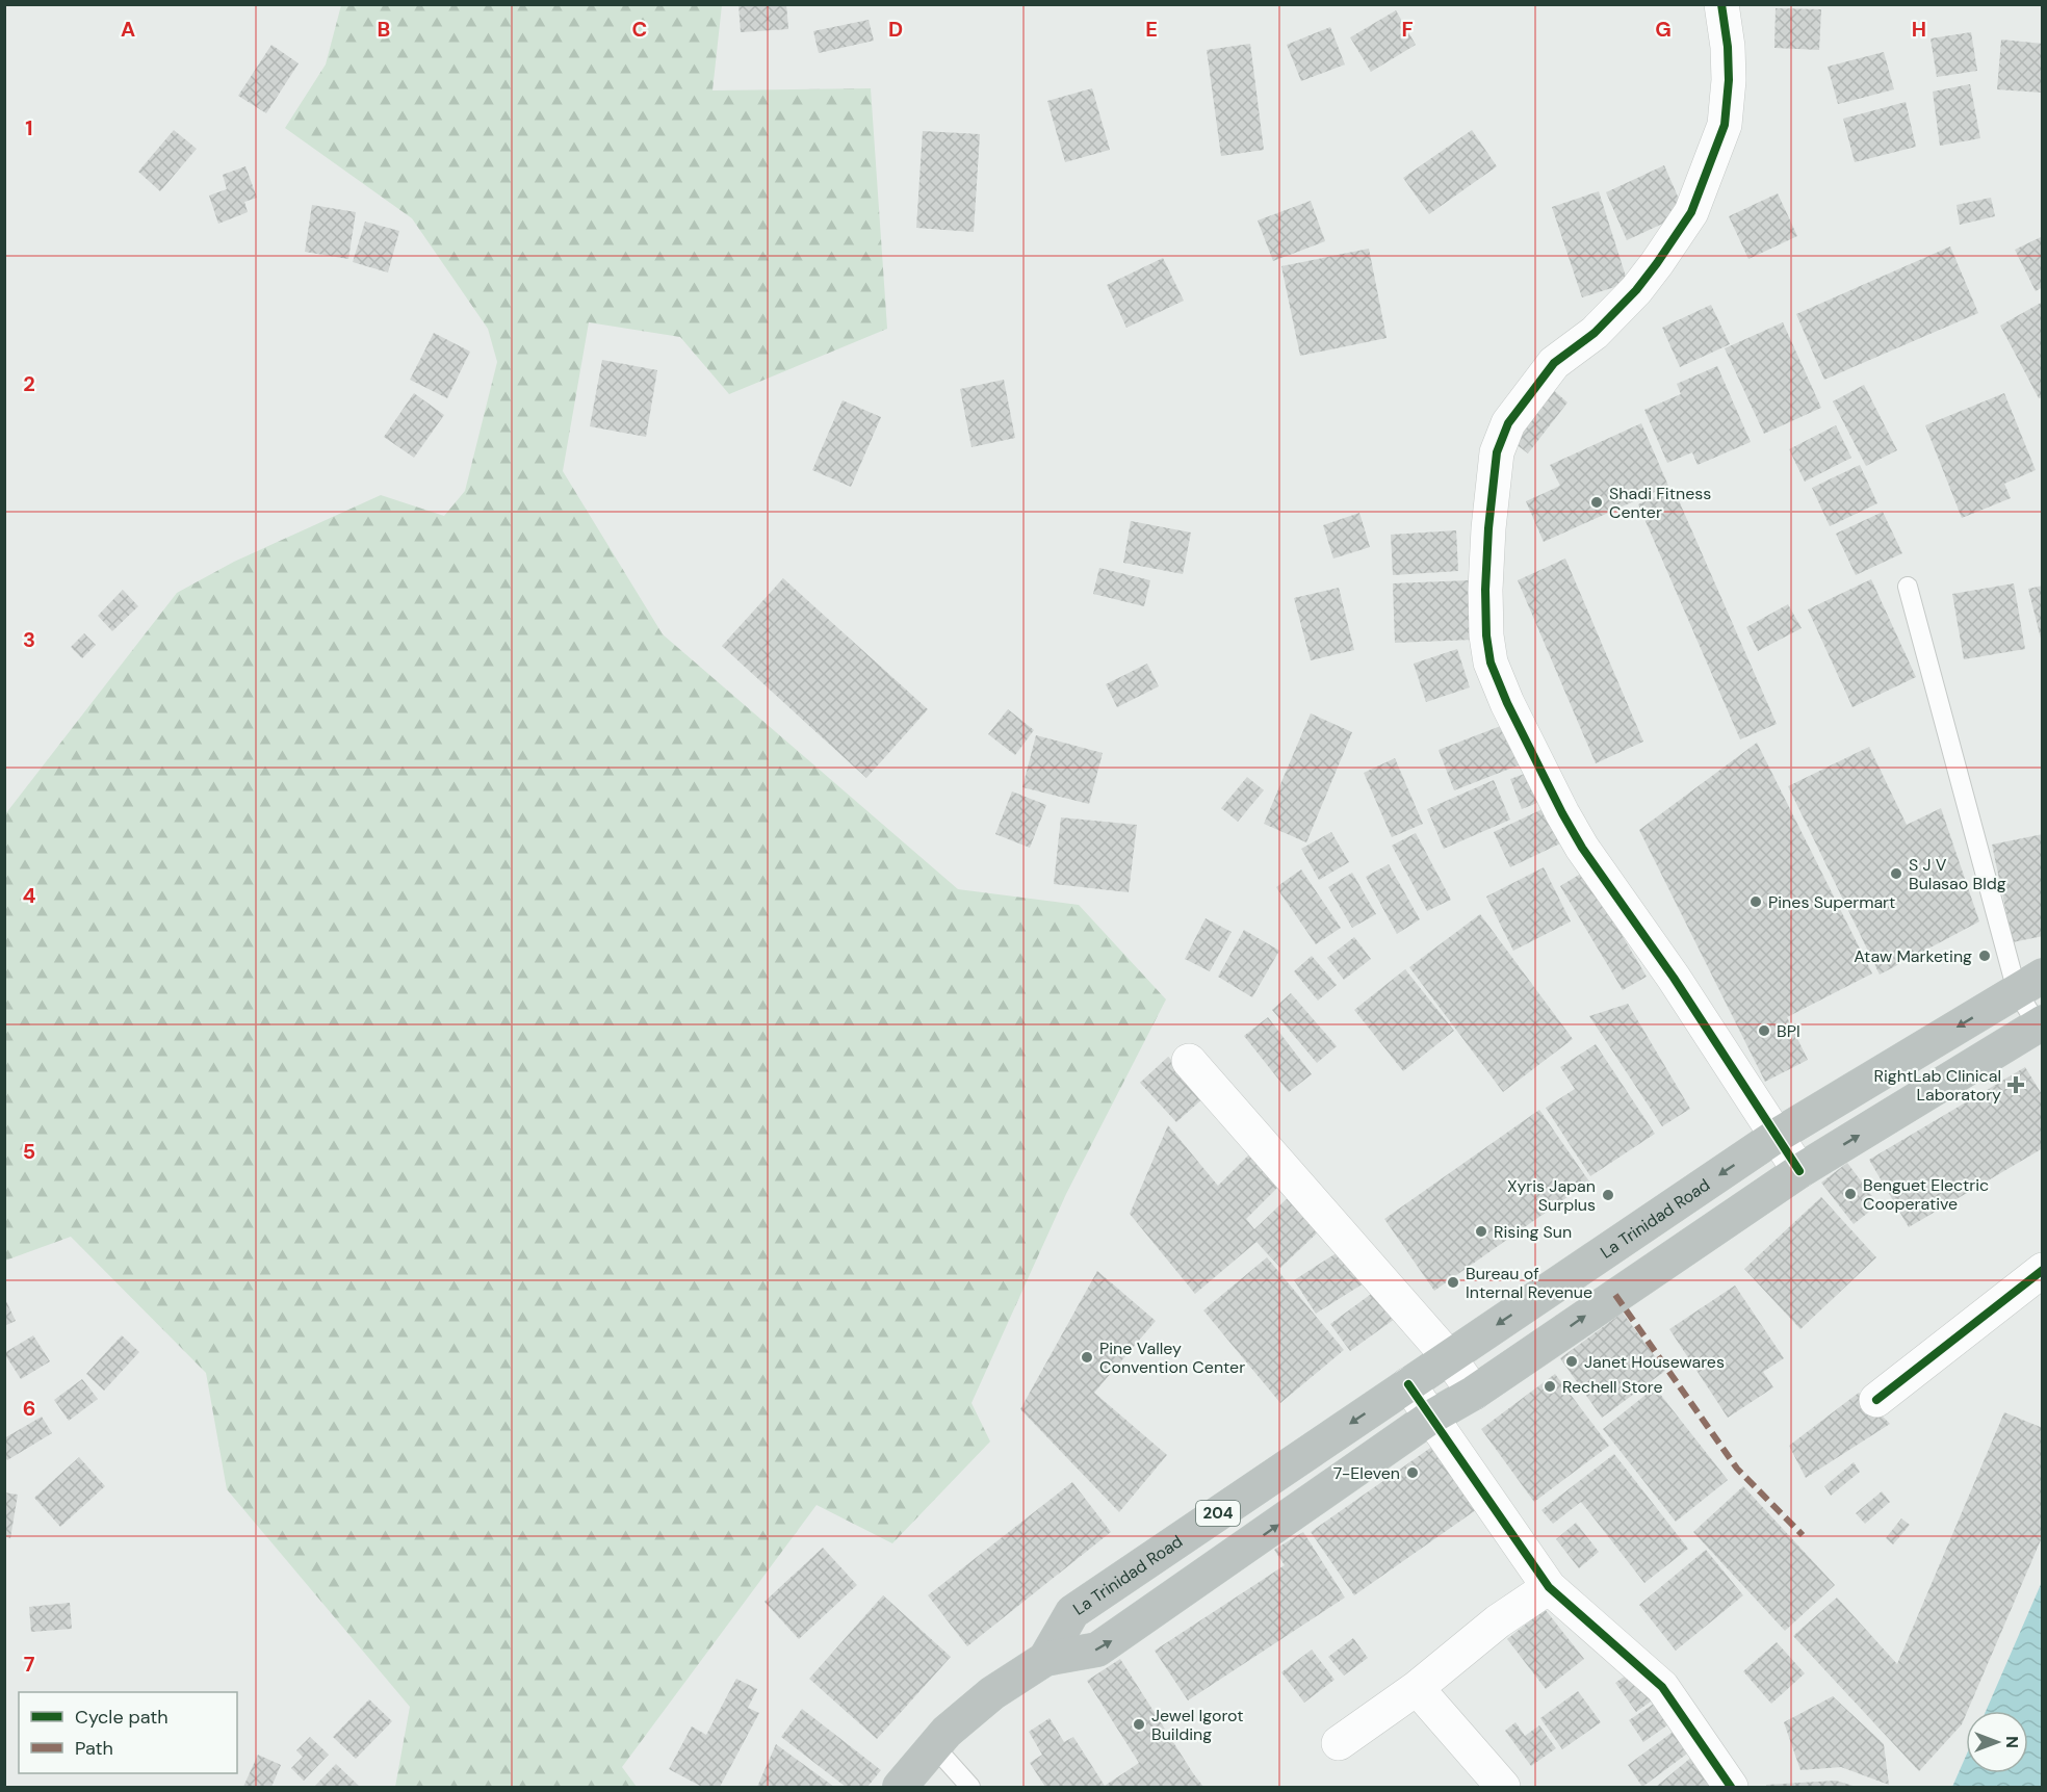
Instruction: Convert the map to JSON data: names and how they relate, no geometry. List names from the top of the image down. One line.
{"streets":{"highway":["La Trinidad Road","204"]},"places":{"other":["Shadi Fitness Center","S J V Bulasao Bldg","Pines Supermart","Ataw Marketing","BPI","Benguet Electric Cooperative","Xyris Japan Surplus","Rising Sun","Bureau of Internal Revenue","Pine Valley Convention Center","Janet Housewares","Rechell Store","7-Eleven","Jewel Igorot Building"],"health":["RightLab Clinical Laboratory"]},"legend":["Cycle path","Path"],"north":"right","grid":{"columns":["A","B","C","D","E","F","G","H"],"rows":["1","2","3","4","5","6","7"]}}
